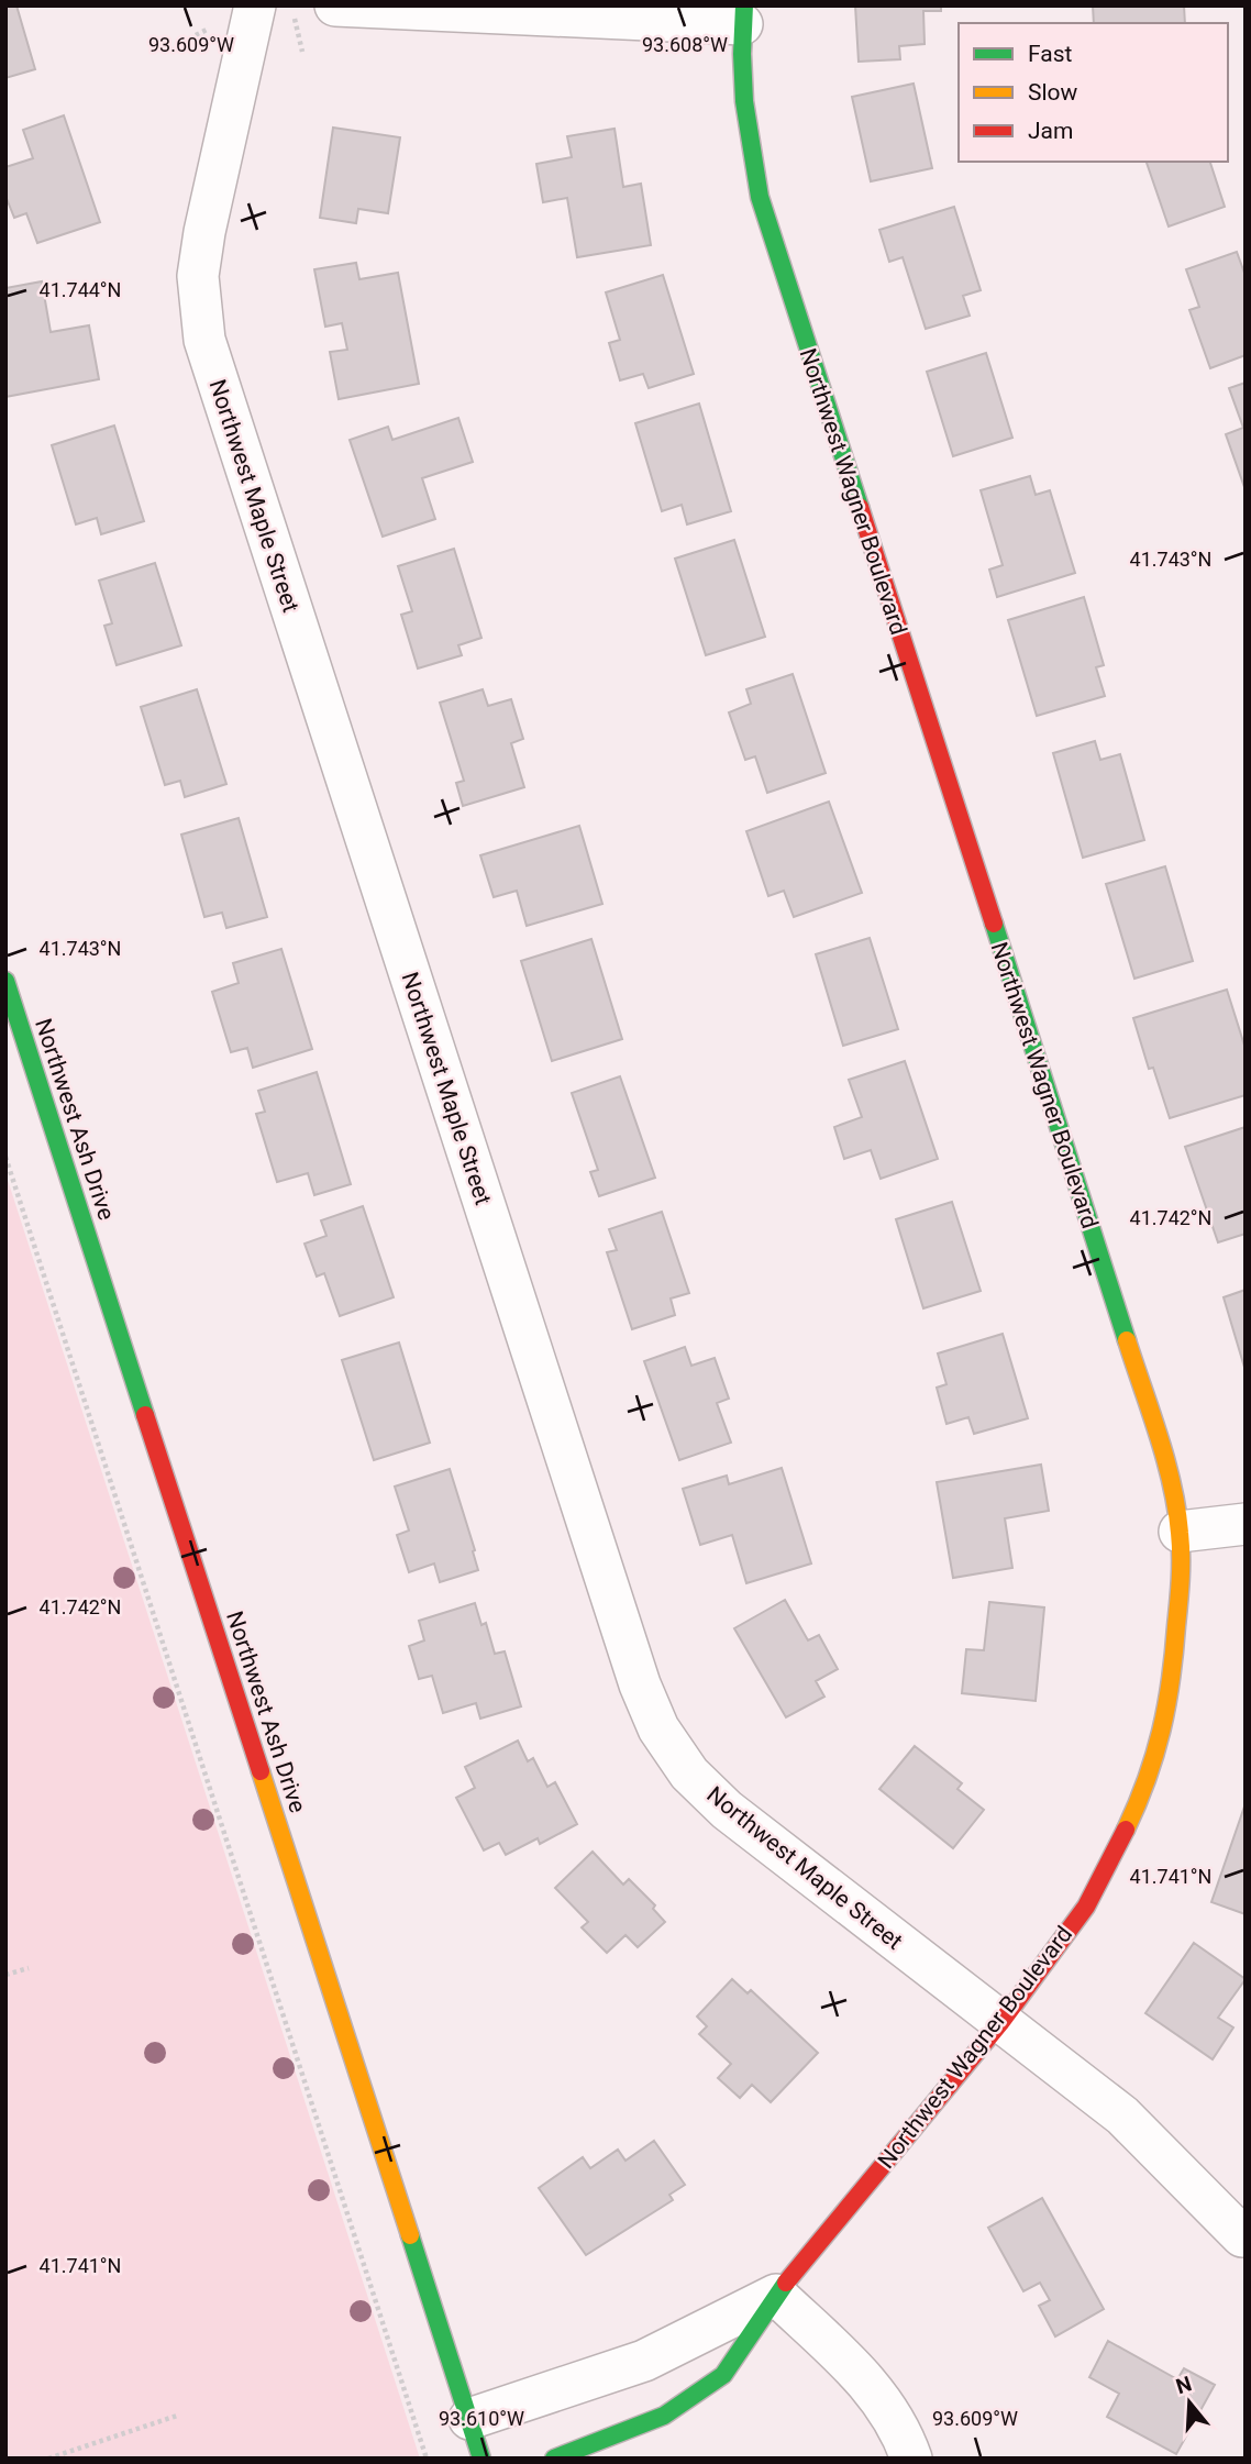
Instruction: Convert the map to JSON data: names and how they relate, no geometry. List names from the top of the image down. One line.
{"streets":{"street":["Northwest Wagner Boulevard","Northwest Maple Street","Northwest Ash Drive"]},"crossings":[["Northwest Wagner Boulevard","Northwest Maple Street"],["Northwest Wagner Boulevard","Northwest Ash Drive"]],"legend":["Fast","Slow","Jam"],"north":"top","coordinates":["93.609°W","93.608°W","41.744°N","41.743°N","41.742°N","41.741°N","93.610°W"]}
